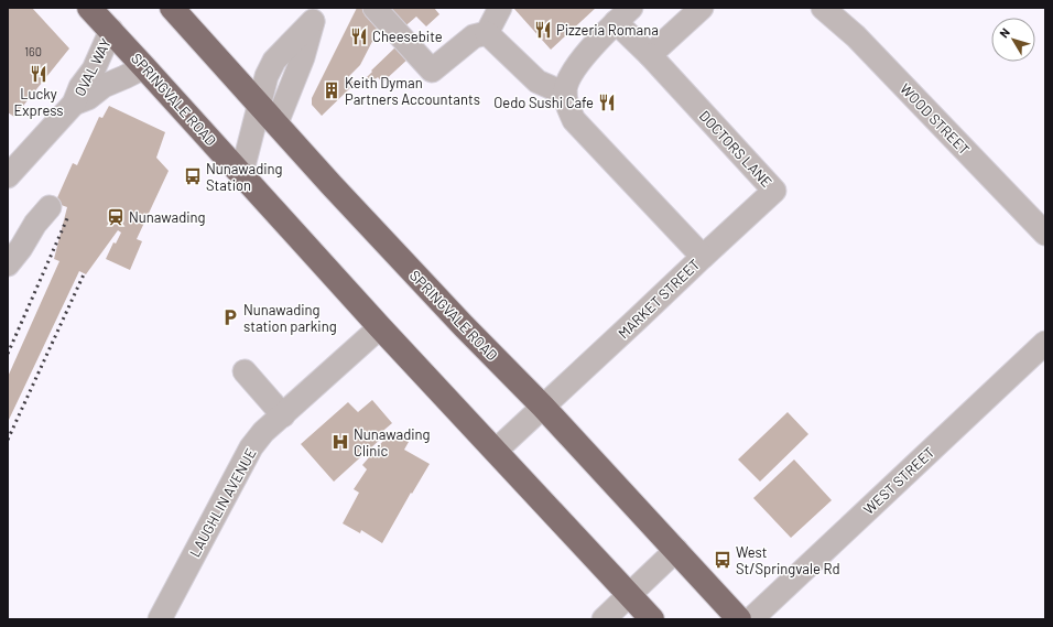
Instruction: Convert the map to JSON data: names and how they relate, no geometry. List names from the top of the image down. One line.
{"streets":{"highway":["SPRINGVALE ROAD"],"street":["OVAL WAY","WOOD STREET","DOCTORS LANE","MARKET STREET","WEST STREET","LAUGHLIN AVENUE"]},"crossings":[["OVAL WAY","SPRINGVALE ROAD"],["SPRINGVALE ROAD","MARKET STREET"],["SPRINGVALE ROAD","LAUGHLIN AVENUE"],["DOCTORS LANE","MARKET STREET"]],"places":{"restaurant":["Pizzeria Romana","Cheesebite","Lucky Express","Oedo Sushi Cafe"],"building":["Keith Dyman Partners Accountants"],"bus stop":["Nunawading Station","West St/Springvale Rd"],"station":["Nunawading"],"parking":["Nunawading station parking"],"hospital":["Nunawading Clinic"]},"house_numbers":["160"],"north":"top left"}
